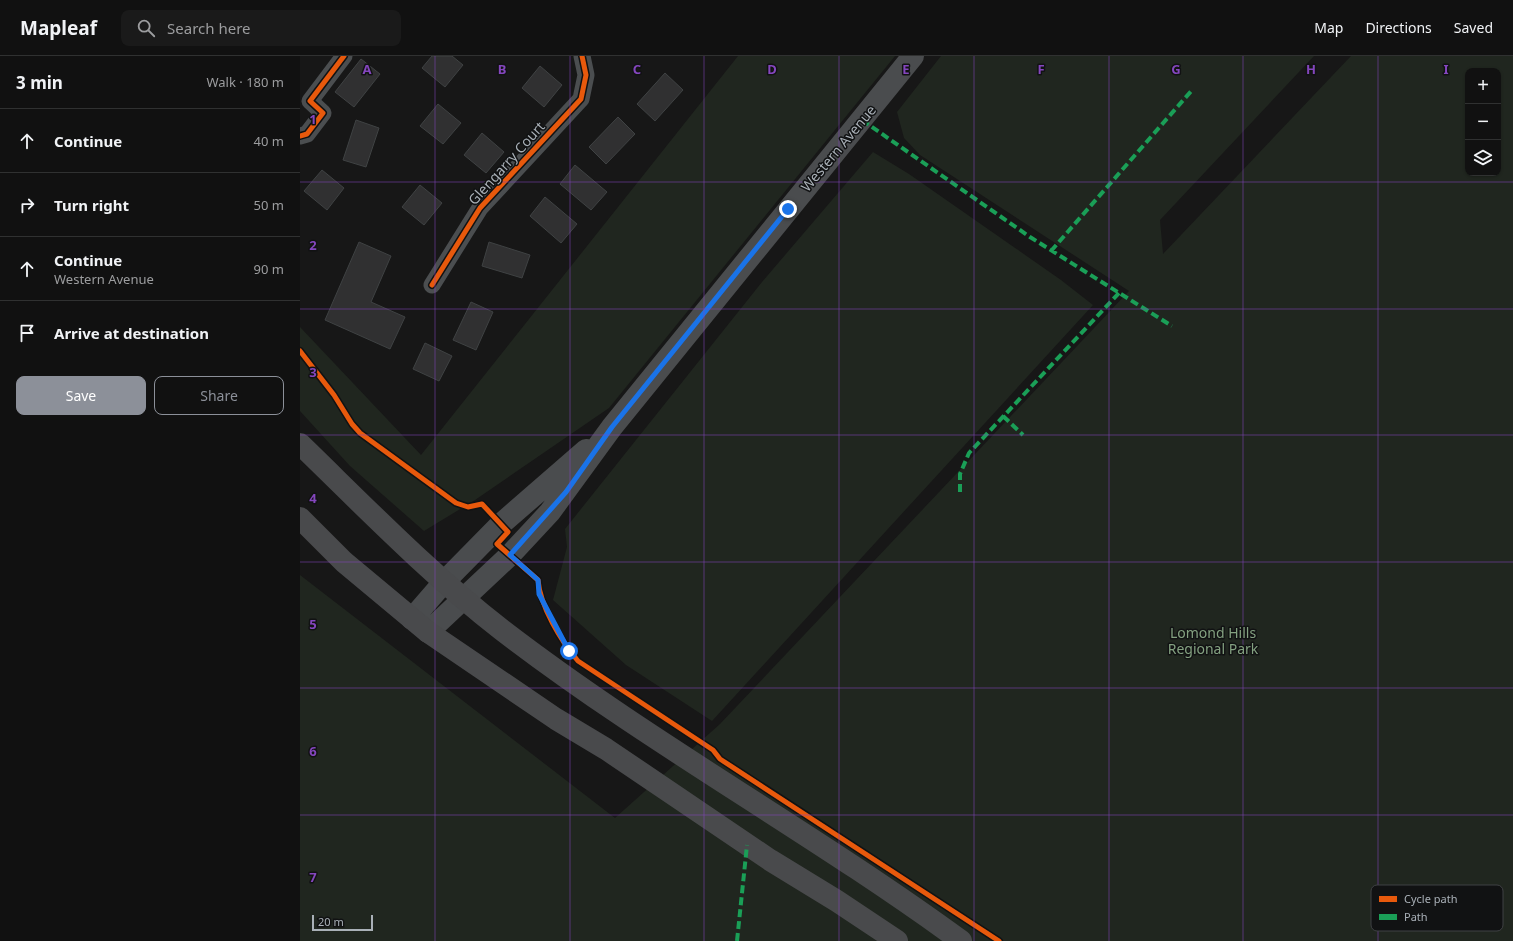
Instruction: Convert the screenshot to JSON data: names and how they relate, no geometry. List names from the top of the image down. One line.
{"streets":{"main road":["Western Avenue"],"street":["Glengarry Court"]},"parks":["Lomond Hills Regional Park"],"legend":["Cycle path","Path"],"scale_bar":"20 m","page":{"header":"Mapleaf","search":"Search here","nav":["Map","Directions","Saved"],"heading":["3 min","Walk · 180 m"],"map_buttons":["+","−"],"list":[["Continue","40 m"],["Turn right","50 m"],["Continue","Western Avenue","90 m"],"Arrive at destination"],"buttons":["Save","Share"],"scale":"20 m"},"grid":{"columns":["A","B","C","D","E","F","G","H","I"],"rows":["1","2","3","4","5","6","7"]}}
